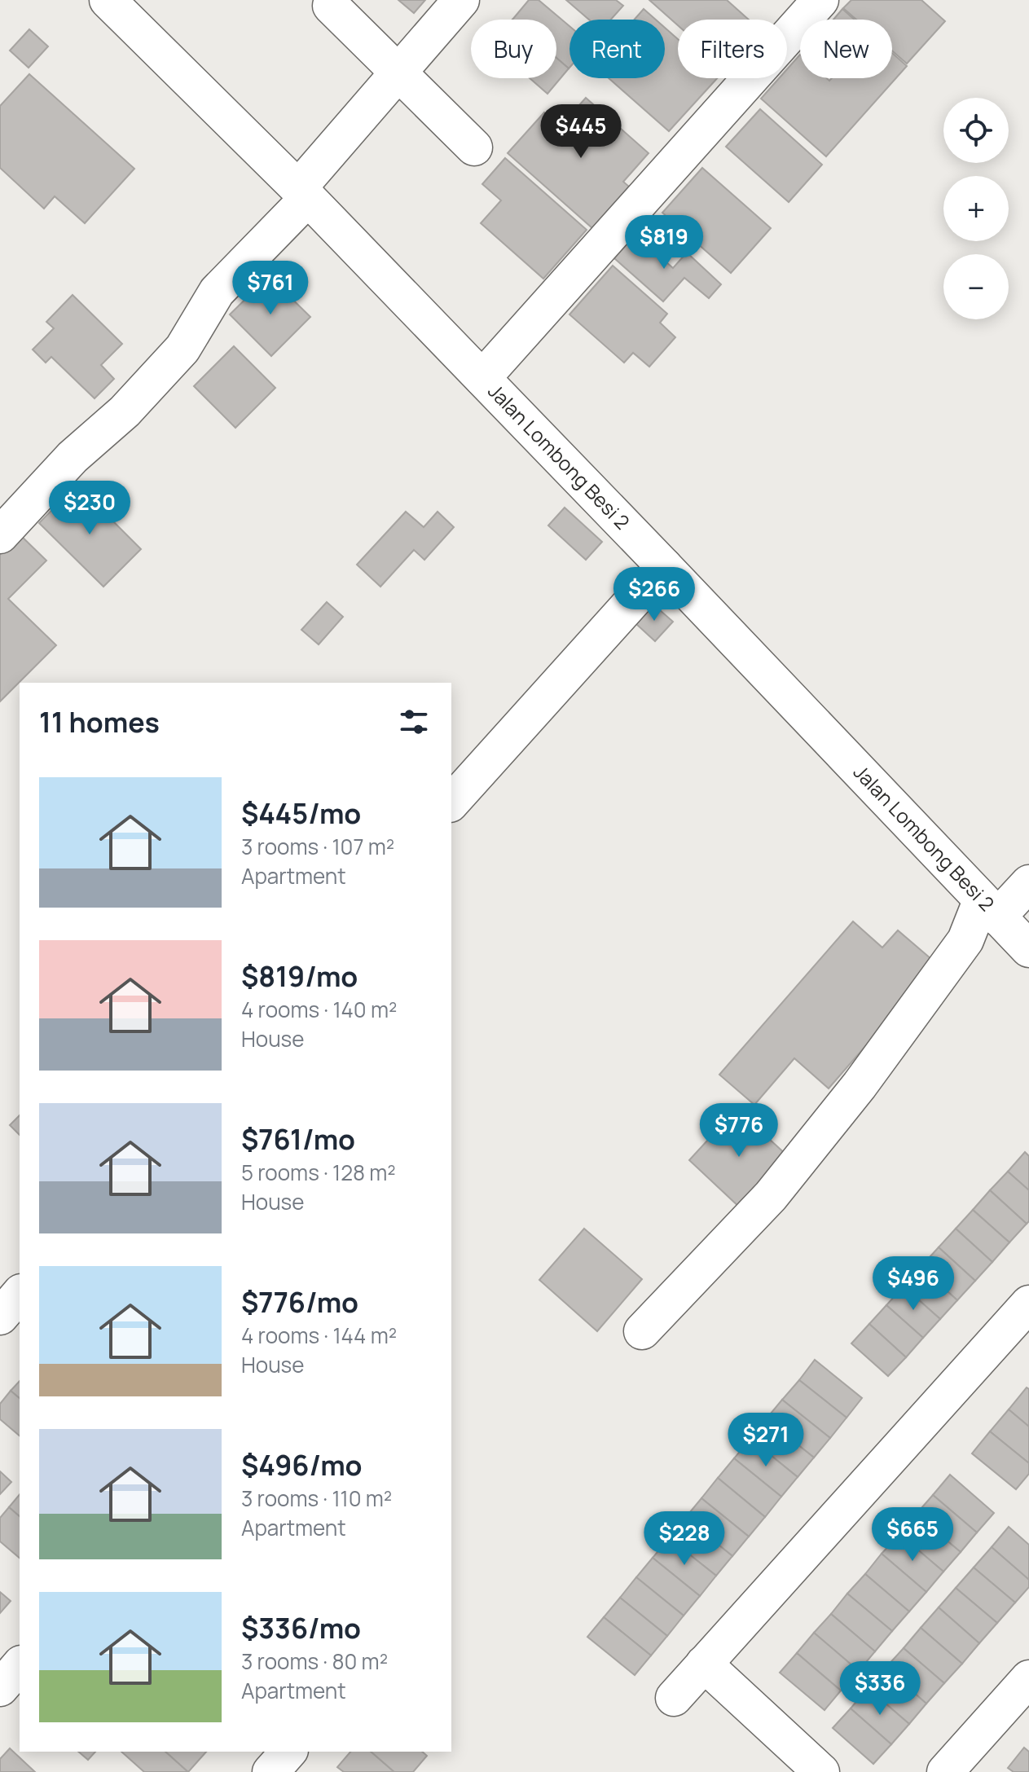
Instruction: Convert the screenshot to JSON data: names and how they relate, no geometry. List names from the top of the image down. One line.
{"streets":{"street":["Jalan Lombong Besi 2"]},"page":{"chip":["Buy","Rent","Filters","New"],"map_buttons":["+","−"],"price":["$445","$819","$761","$230","$266","$776","$496","$271","$665","$228","$336"],"heading":"11 homes","list":[{"name":"$445/mo","note":"3 rooms · 107 m² · Apartment"},{"name":"$819/mo","note":"4 rooms · 140 m² · House"},{"name":"$761/mo","note":"5 rooms · 128 m² · House"},{"name":"$776/mo","note":"4 rooms · 144 m² · House"},{"name":"$496/mo","note":"3 rooms · 110 m² · Apartment"},{"name":"$336/mo","note":"3 rooms · 80 m² · Apartment"}]}}
